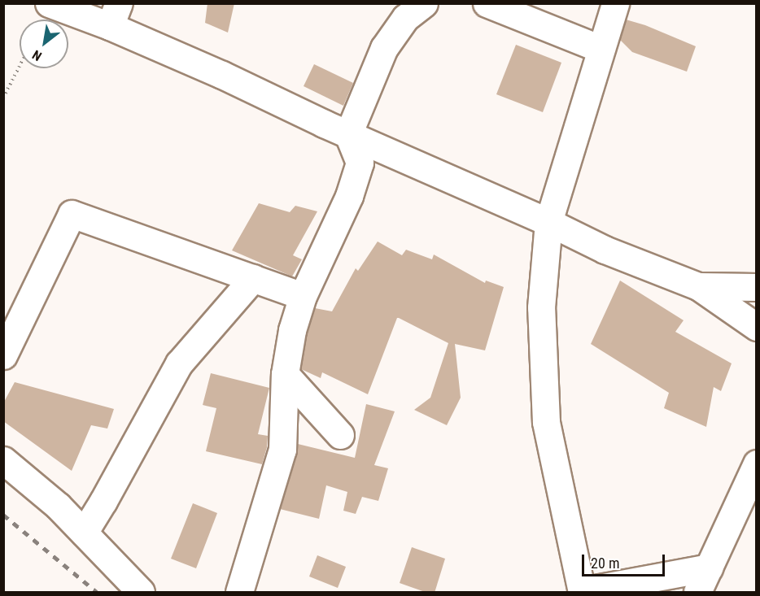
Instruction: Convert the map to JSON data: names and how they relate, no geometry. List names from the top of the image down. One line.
{"scale_bar":"20 m","north":"bottom left"}
